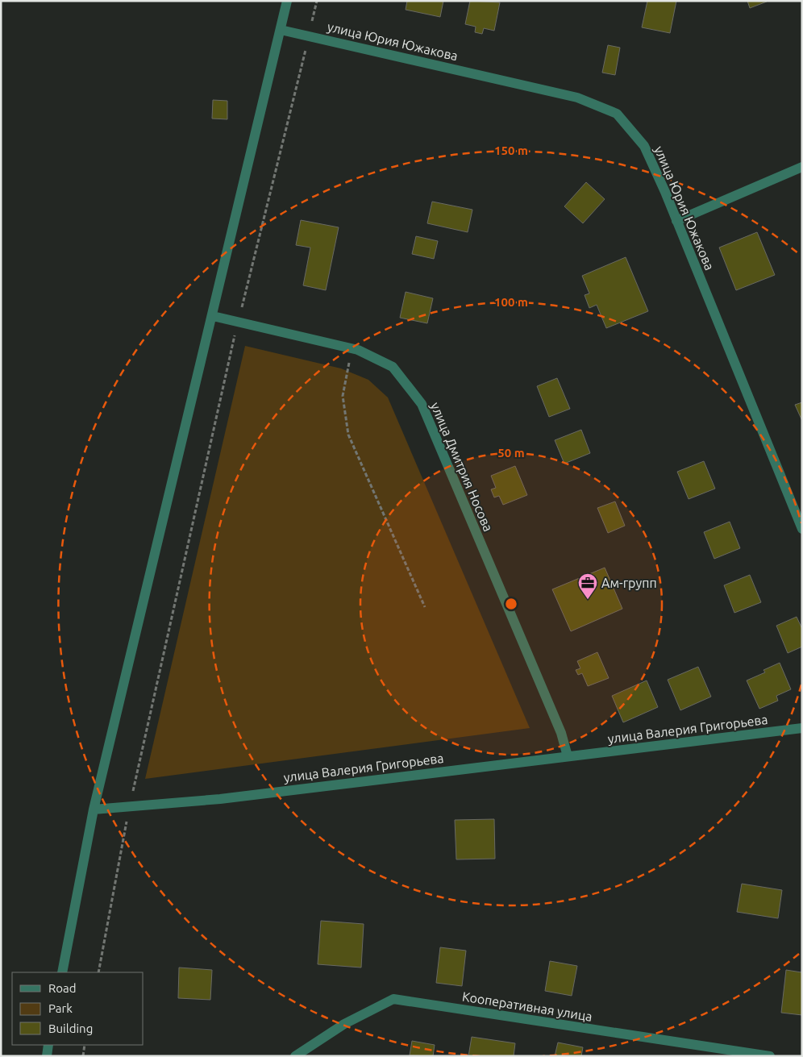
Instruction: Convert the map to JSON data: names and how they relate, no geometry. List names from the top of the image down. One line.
{"streets":{"street":["улица Юрия Южакова","улица Дмитрия Носова","улица Валерия Григорьева","Кооперативная улица"]},"crossings":[["улица Дмитрия Носова","улица Валерия Григорьева"]],"places":{"office":["Ам-групп"]},"legend":["Road","Park","Building"],"rings":["150 m","100 m","50 m"]}
